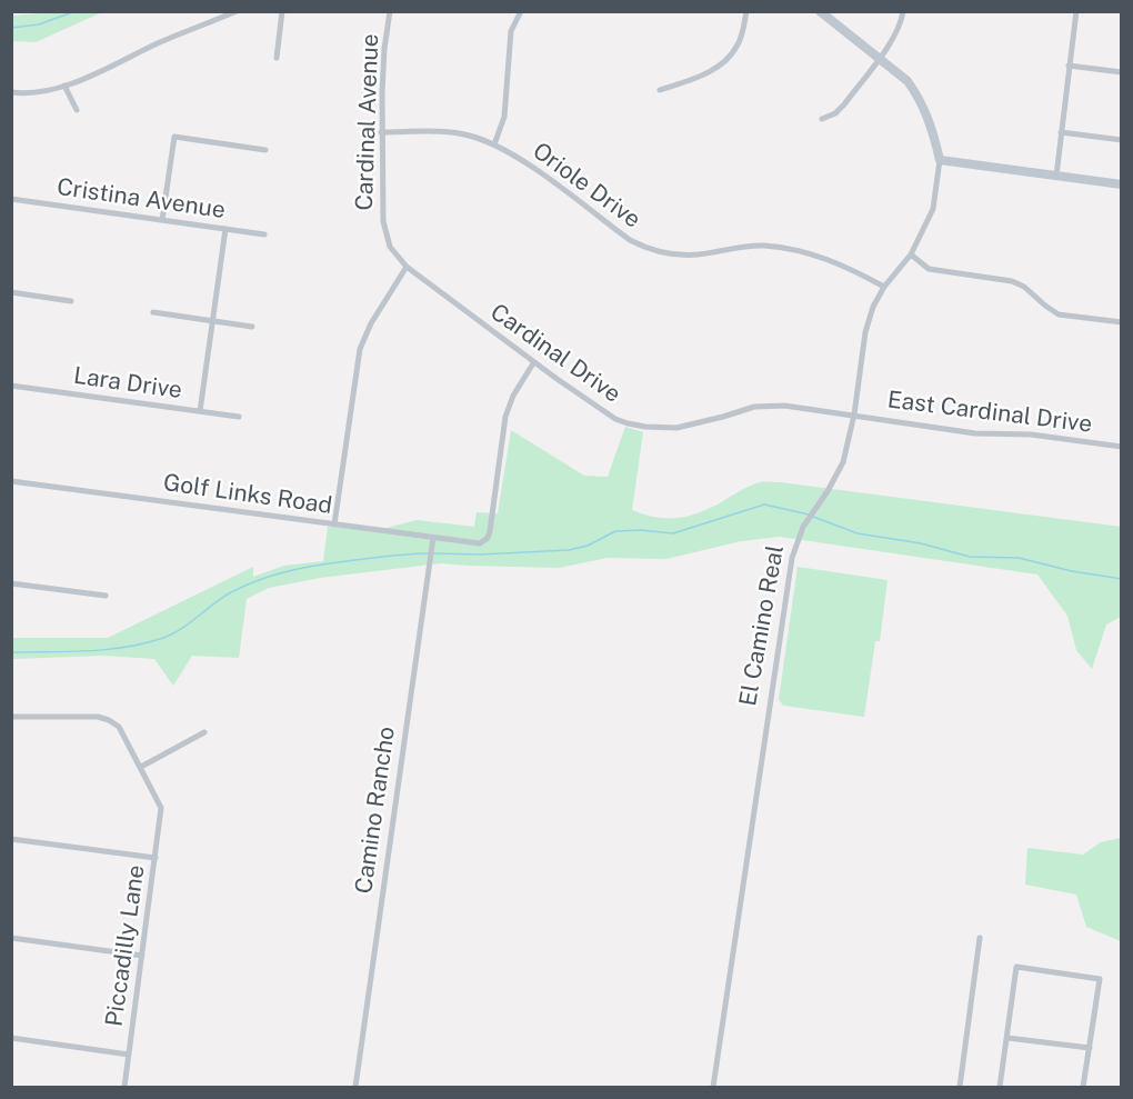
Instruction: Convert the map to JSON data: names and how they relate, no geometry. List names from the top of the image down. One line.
{"streets":{"street":["Cardinal Avenue","Oriole Drive","Cristina Avenue","Cardinal Drive","Lara Drive","East Cardinal Drive","Golf Links Road","El Camino Real","Camino Rancho","Piccadilly Lane"]},"crossings":[["Cardinal Avenue","Oriole Drive"],["Cardinal Avenue","Cardinal Drive"],["Oriole Drive","El Camino Real"],["Cardinal Drive","East Cardinal Drive"],["Cardinal Drive","Golf Links Road"],["Cardinal Drive","El Camino Real"],["East Cardinal Drive","El Camino Real"],["Golf Links Road","Camino Rancho"]]}
